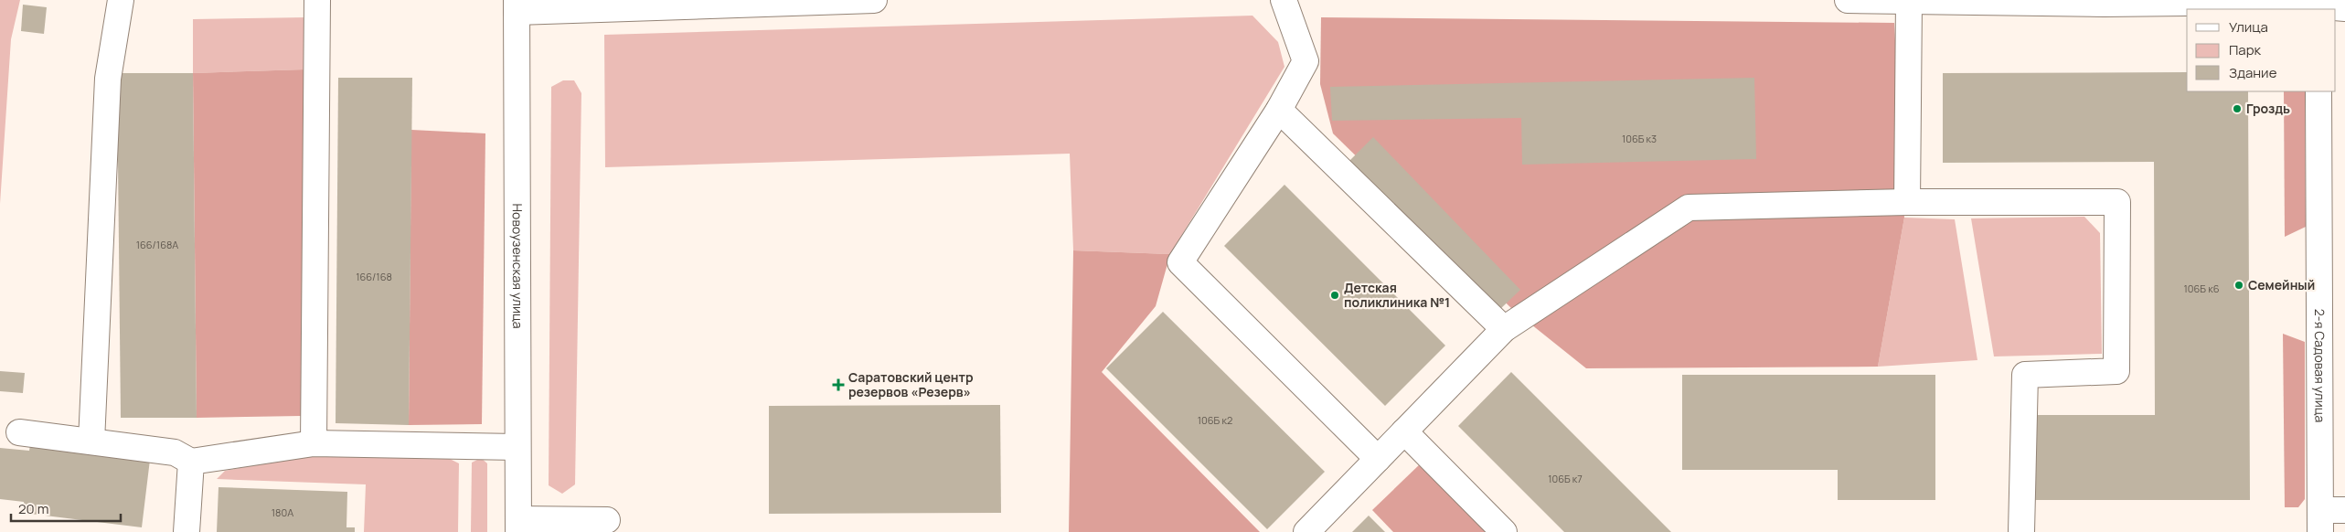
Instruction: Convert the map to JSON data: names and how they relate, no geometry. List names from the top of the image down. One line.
{"streets":{"street":["Новоузенская улица","2-я Садовая улица"]},"places":{"other":["Гроздь","Семейный","Детская поликлиника №1"],"health":["Саратовский центр резервов «Резерв»"]},"house_numbers":["106Б к3","166/168А","166/168","106Б к6","106Б к2","106Б к7","180А"],"legend":["Улица","Парк","Здание"],"scale_bar":"20 m"}
